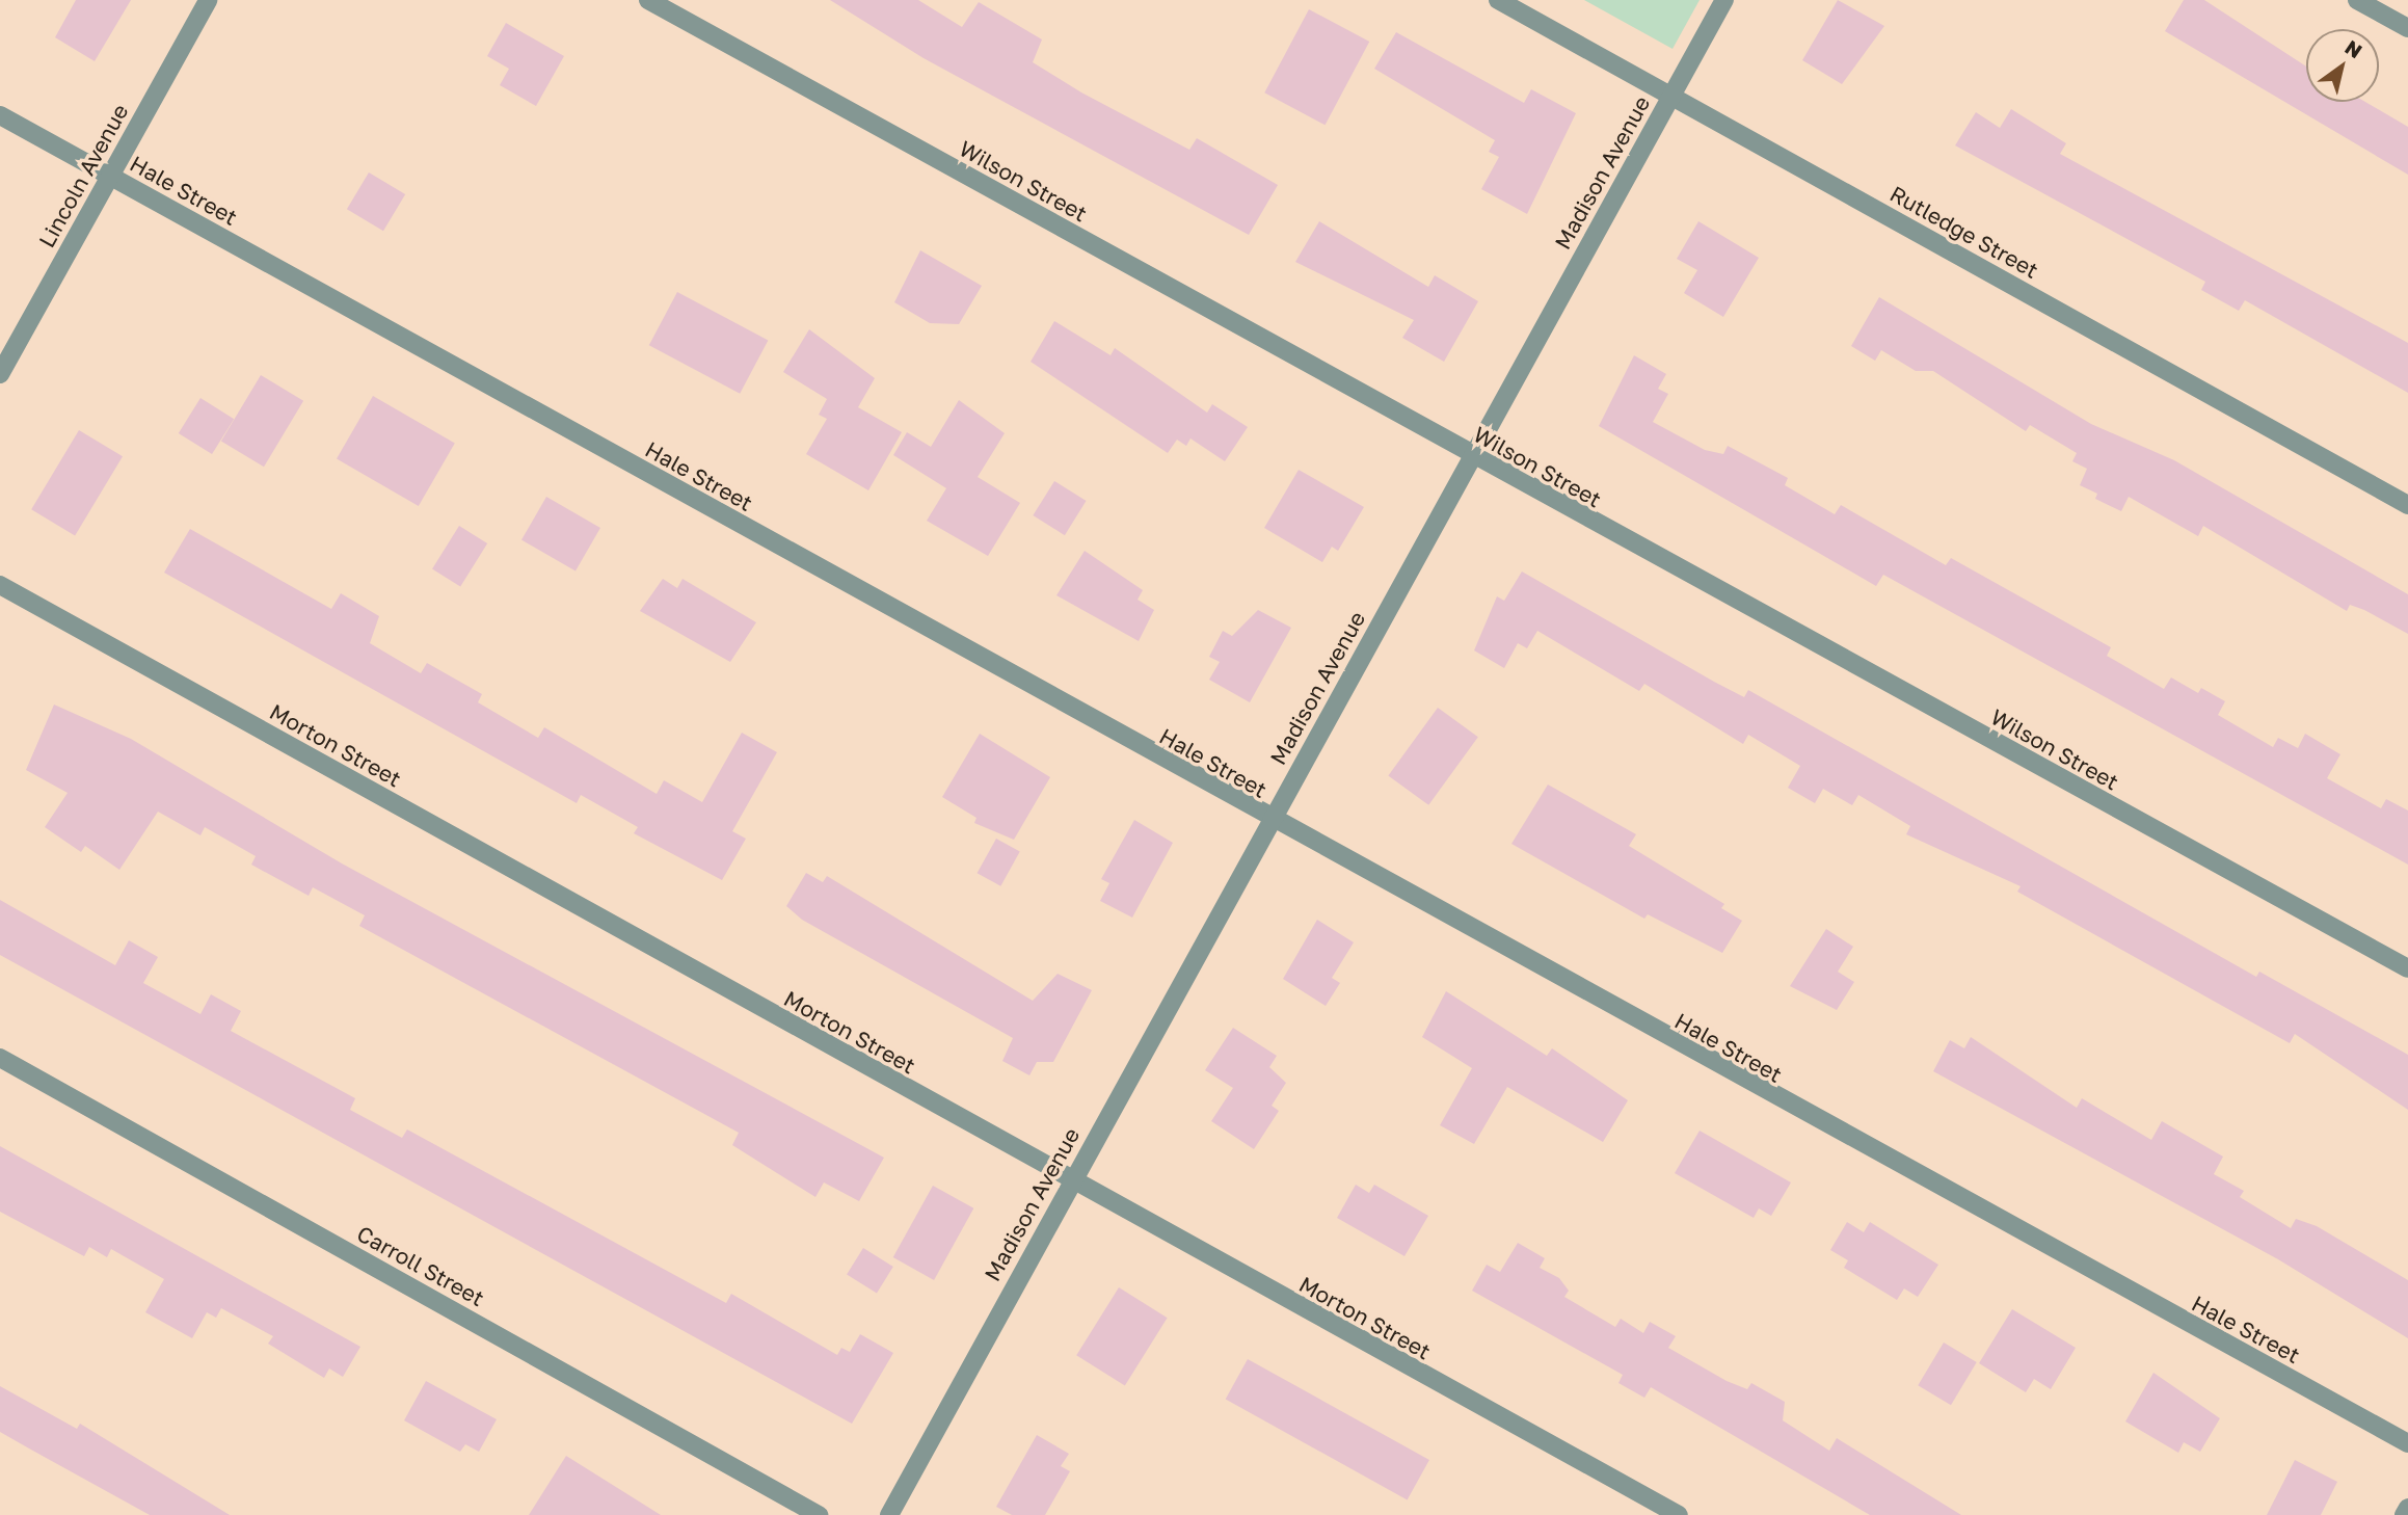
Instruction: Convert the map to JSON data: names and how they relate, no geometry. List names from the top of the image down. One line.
{"streets":{"street":["Madison Avenue","Lincoln Avenue","Wilson Street","Hale Street","Rutledge Street","Morton Street","Carroll Street"]},"crossings":[["Madison Avenue","Wilson Street"],["Madison Avenue","Hale Street"],["Madison Avenue","Rutledge Street"],["Madison Avenue","Morton Street"],["Lincoln Avenue","Hale Street"]],"north":"top right"}
